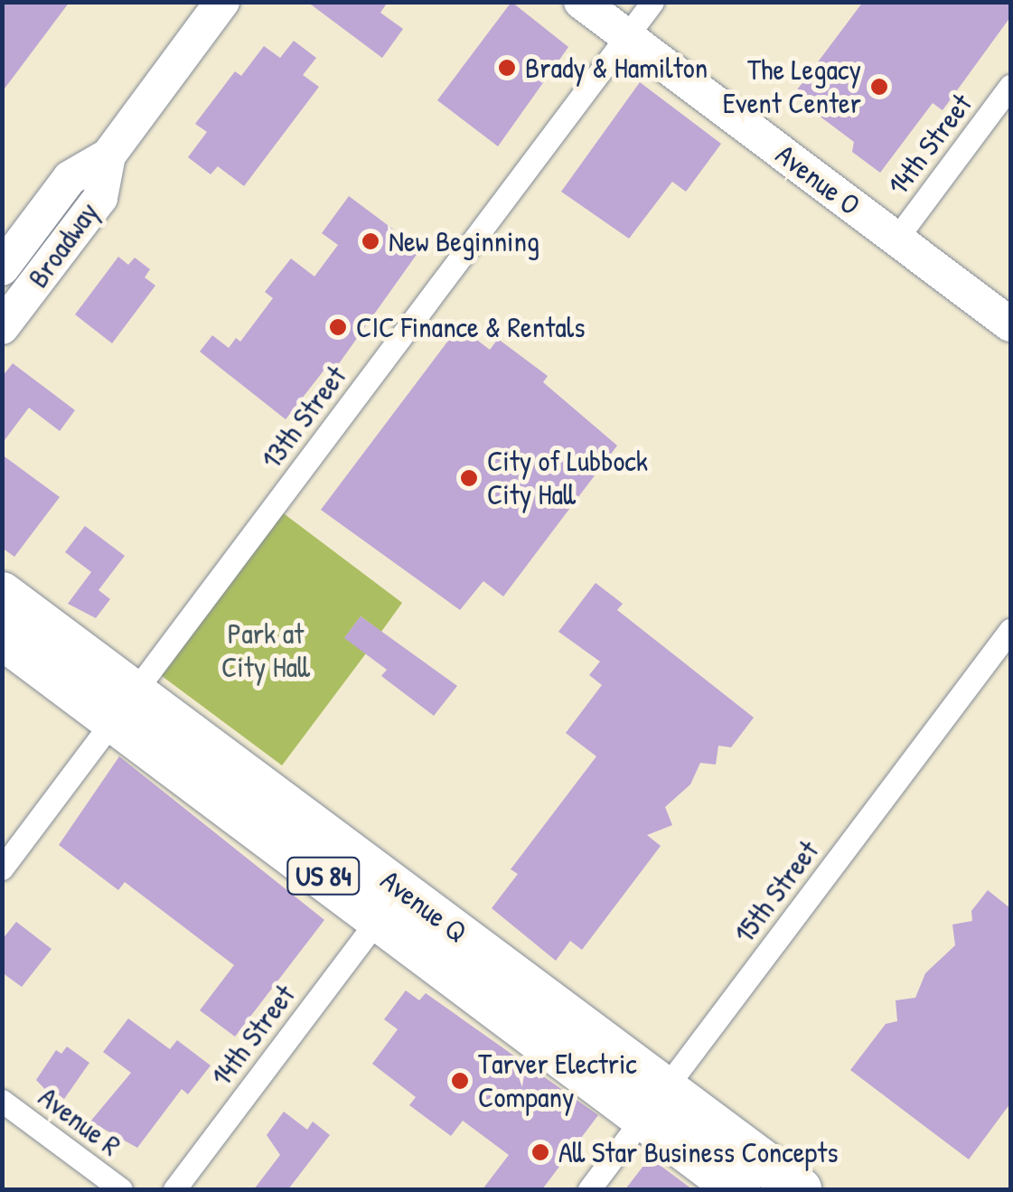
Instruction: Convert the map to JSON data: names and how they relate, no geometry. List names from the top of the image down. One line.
{"streets":{"highway":["US 84","Avenue Q"],"main road":["Avenue O","Broadway"],"street":["14th Street","13th Street","15th Street","Avenue R"]},"crossings":[["14th Street","Avenue O"],["14th Street","Avenue Q"],["Avenue O","13th Street"],["13th Street","Avenue Q"],["15th Street","Avenue Q"]],"parks":["Park at City Hall"],"places":["Brady & Hamilton","The Legacy Event Center","New Beginning","CIC Finance & Rentals","City of Lubbock City Hall","Tarver Electric Company","All Star Business Concepts"]}
